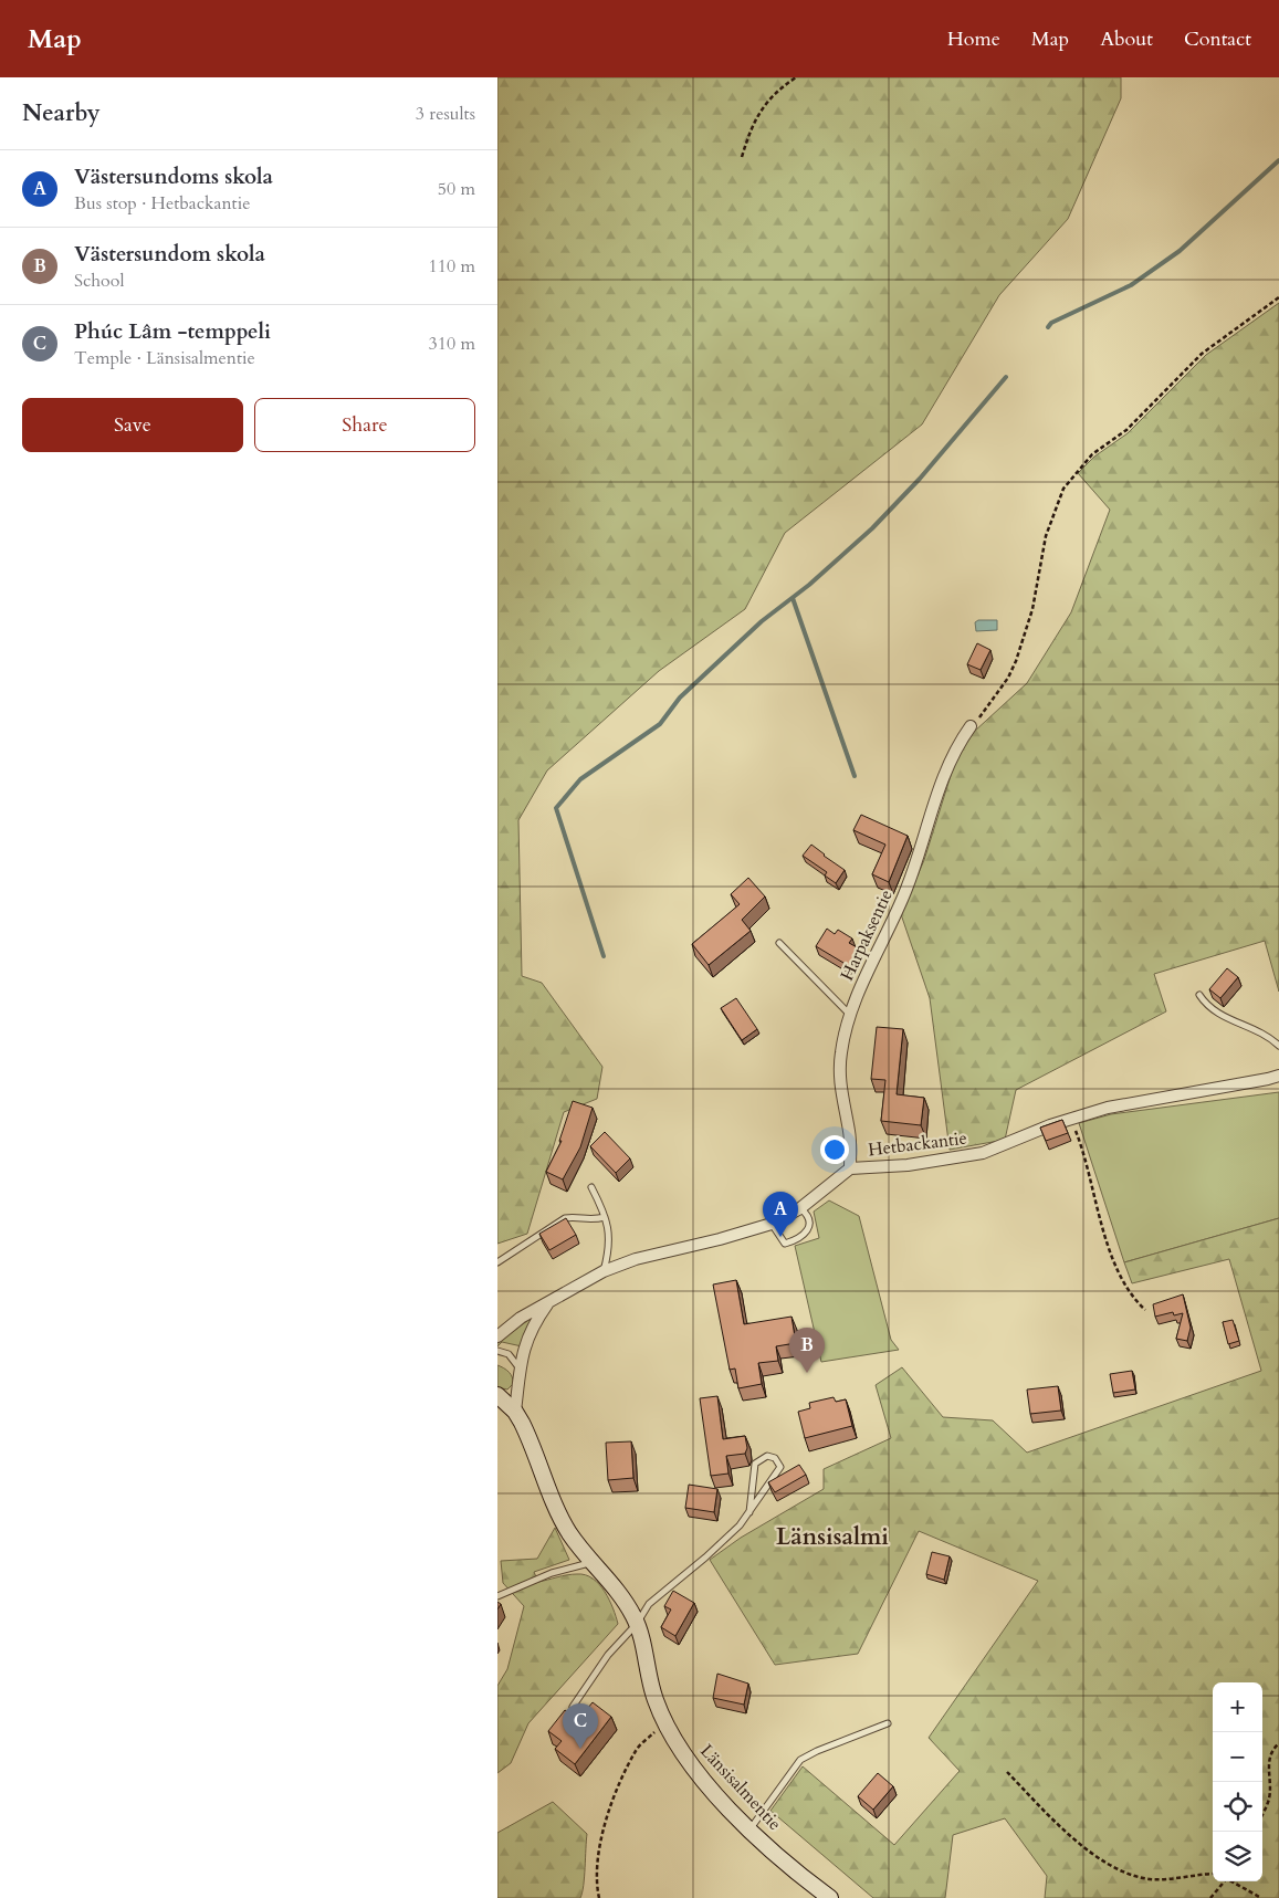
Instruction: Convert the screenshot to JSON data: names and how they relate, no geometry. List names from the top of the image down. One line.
{"streets":{"street":["Harpaksentie","Hetbackantie","Länsisalmentie"]},"crossings":[["Harpaksentie","Hetbackantie"],["Hetbackantie","Länsisalmentie"]],"districts":["Länsisalmi"],"page":{"header":"Map","nav":["Home","Map","About","Contact"],"heading":["Nearby","3 results"],"list":[{"mark":"A","name":"Västersundoms skola","note":"Bus stop · Hetbackantie","value":"50 m"},{"mark":"B","name":"Västersundom skola","note":"School","value":"110 m"},{"mark":"C","name":"Phúc Lâm -temppeli","note":"Temple · Länsisalmentie","value":"310 m"}],"buttons":["Save","Share"],"pins":["A","B","C"],"map_buttons":["+","−"]}}
